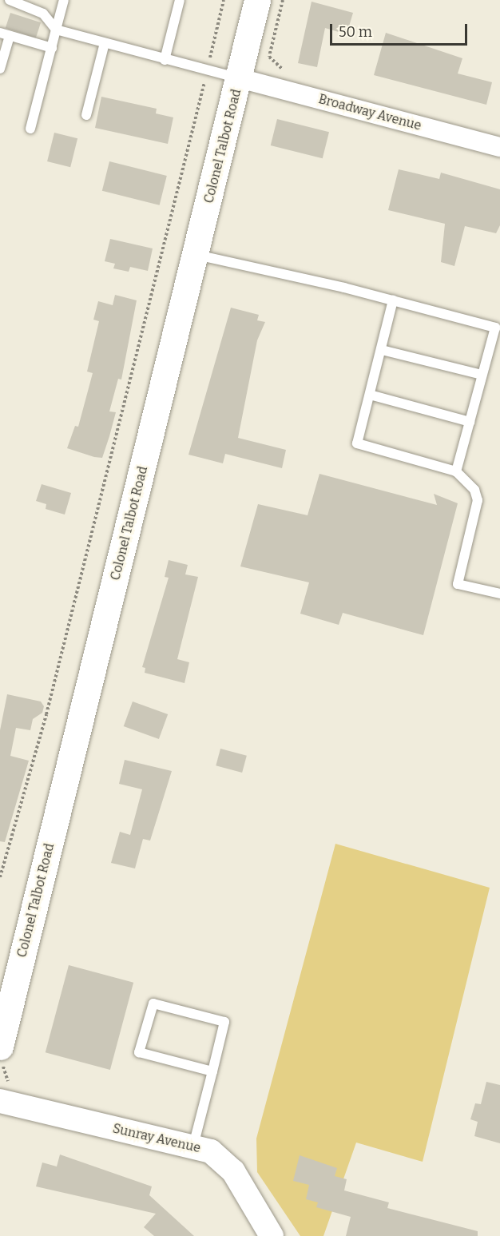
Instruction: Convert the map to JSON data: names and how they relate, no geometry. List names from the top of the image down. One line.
{"streets":{"main road":["Colonel Talbot Road"],"street":["Broadway Avenue","Sunray Avenue"]},"crossings":[["Broadway Avenue","Colonel Talbot Road"]],"scale_bar":"50 m"}
